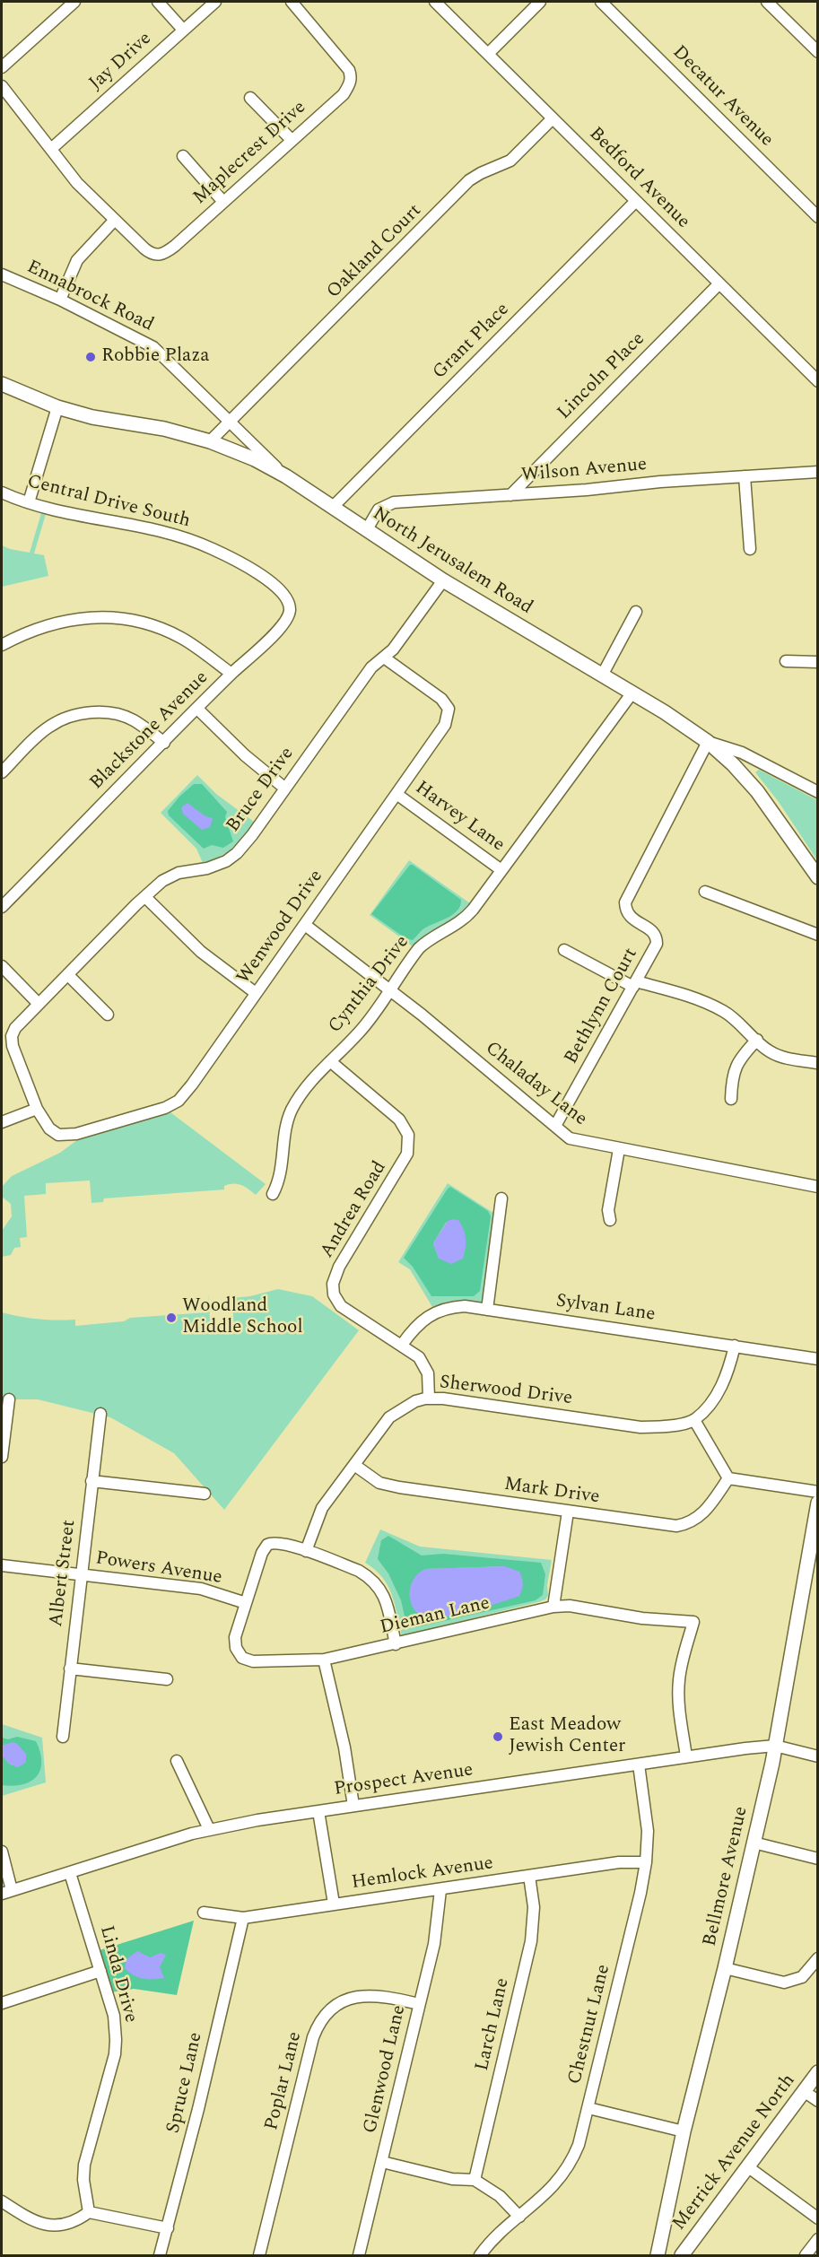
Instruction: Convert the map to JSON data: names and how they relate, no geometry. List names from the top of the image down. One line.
{"streets":{"main road":["North Jerusalem Road","Bellmore Avenue","Merrick Avenue North"],"street":["Jay Drive","Decatur Avenue","Maplecrest Drive","Bedford Avenue","Oakland Court","Ennabrock Road","Grant Place","Lincoln Place","Wilson Avenue","Central Drive South","Blackstone Avenue","Bruce Drive","Harvey Lane","Wenwood Drive","Cynthia Drive","Bethlynn Court","Chaladay Lane","Andrea Road","Sylvan Lane","Sherwood Drive","Mark Drive","Powers Avenue","Albert Street","Dieman Lane","Prospect Avenue","Hemlock Avenue","Linda Drive","Larch Lane","Chestnut Lane","Glenwood Lane","Poplar Lane","Spruce Lane"]},"crossings":[["Bedford Avenue","Oakland Court"],["Bedford Avenue","Grant Place"],["Bedford Avenue","Lincoln Place"],["Oakland Court","Ennabrock Road"],["Ennabrock Road","North Jerusalem Road"],["Grant Place","North Jerusalem Road"],["Lincoln Place","Wilson Avenue"],["Wilson Avenue","North Jerusalem Road"],["Central Drive South","Blackstone Avenue"],["North Jerusalem Road","Bruce Drive"],["North Jerusalem Road","Cynthia Drive"],["North Jerusalem Road","Bethlynn Court"],["Bruce Drive","Wenwood Drive"],["Harvey Lane","Wenwood Drive"],["Harvey Lane","Cynthia Drive"],["Wenwood Drive","Chaladay Lane"],["Cynthia Drive","Chaladay Lane"],["Cynthia Drive","Andrea Road"],["Bethlynn Court","Chaladay Lane"],["Andrea Road","Sylvan Lane"],["Andrea Road","Sherwood Drive"],["Sherwood Drive","Mark Drive"],["Powers Avenue","Albert Street"],["Powers Avenue","Dieman Lane"],["Dieman Lane","Prospect Avenue"],["Prospect Avenue","Bellmore Avenue"],["Prospect Avenue","Linda Drive"],["Prospect Avenue","Chestnut Lane"],["Hemlock Avenue","Larch Lane"],["Hemlock Avenue","Chestnut Lane"],["Hemlock Avenue","Glenwood Lane"],["Hemlock Avenue","Spruce Lane"],["Glenwood Lane","Poplar Lane"]],"places":["Robbie Plaza","Woodland Middle School","East Meadow Jewish Center"]}
